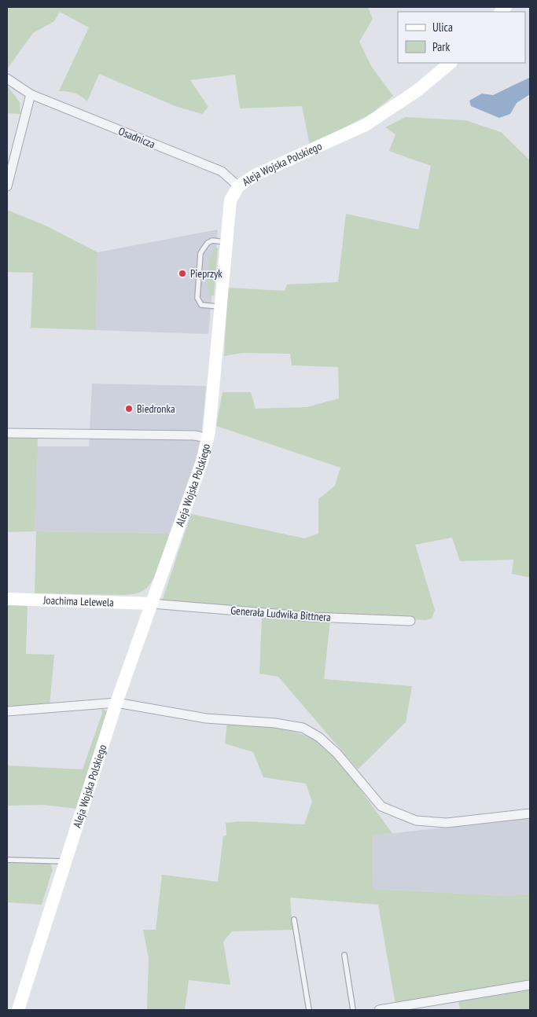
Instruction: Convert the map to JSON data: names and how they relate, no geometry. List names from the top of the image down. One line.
{"streets":{"street":["Osadnicza","Aleja Wojska Polskiego","Joachima Lelewela","Generała Ludwika Bittnera"]},"crossings":[["Osadnicza","Aleja Wojska Polskiego"],["Aleja Wojska Polskiego","Joachima Lelewela"],["Aleja Wojska Polskiego","Generała Ludwika Bittnera"],["Joachima Lelewela","Generała Ludwika Bittnera"]],"places":["Pieprzyk","Biedronka"],"legend":["Ulica","Park"]}
